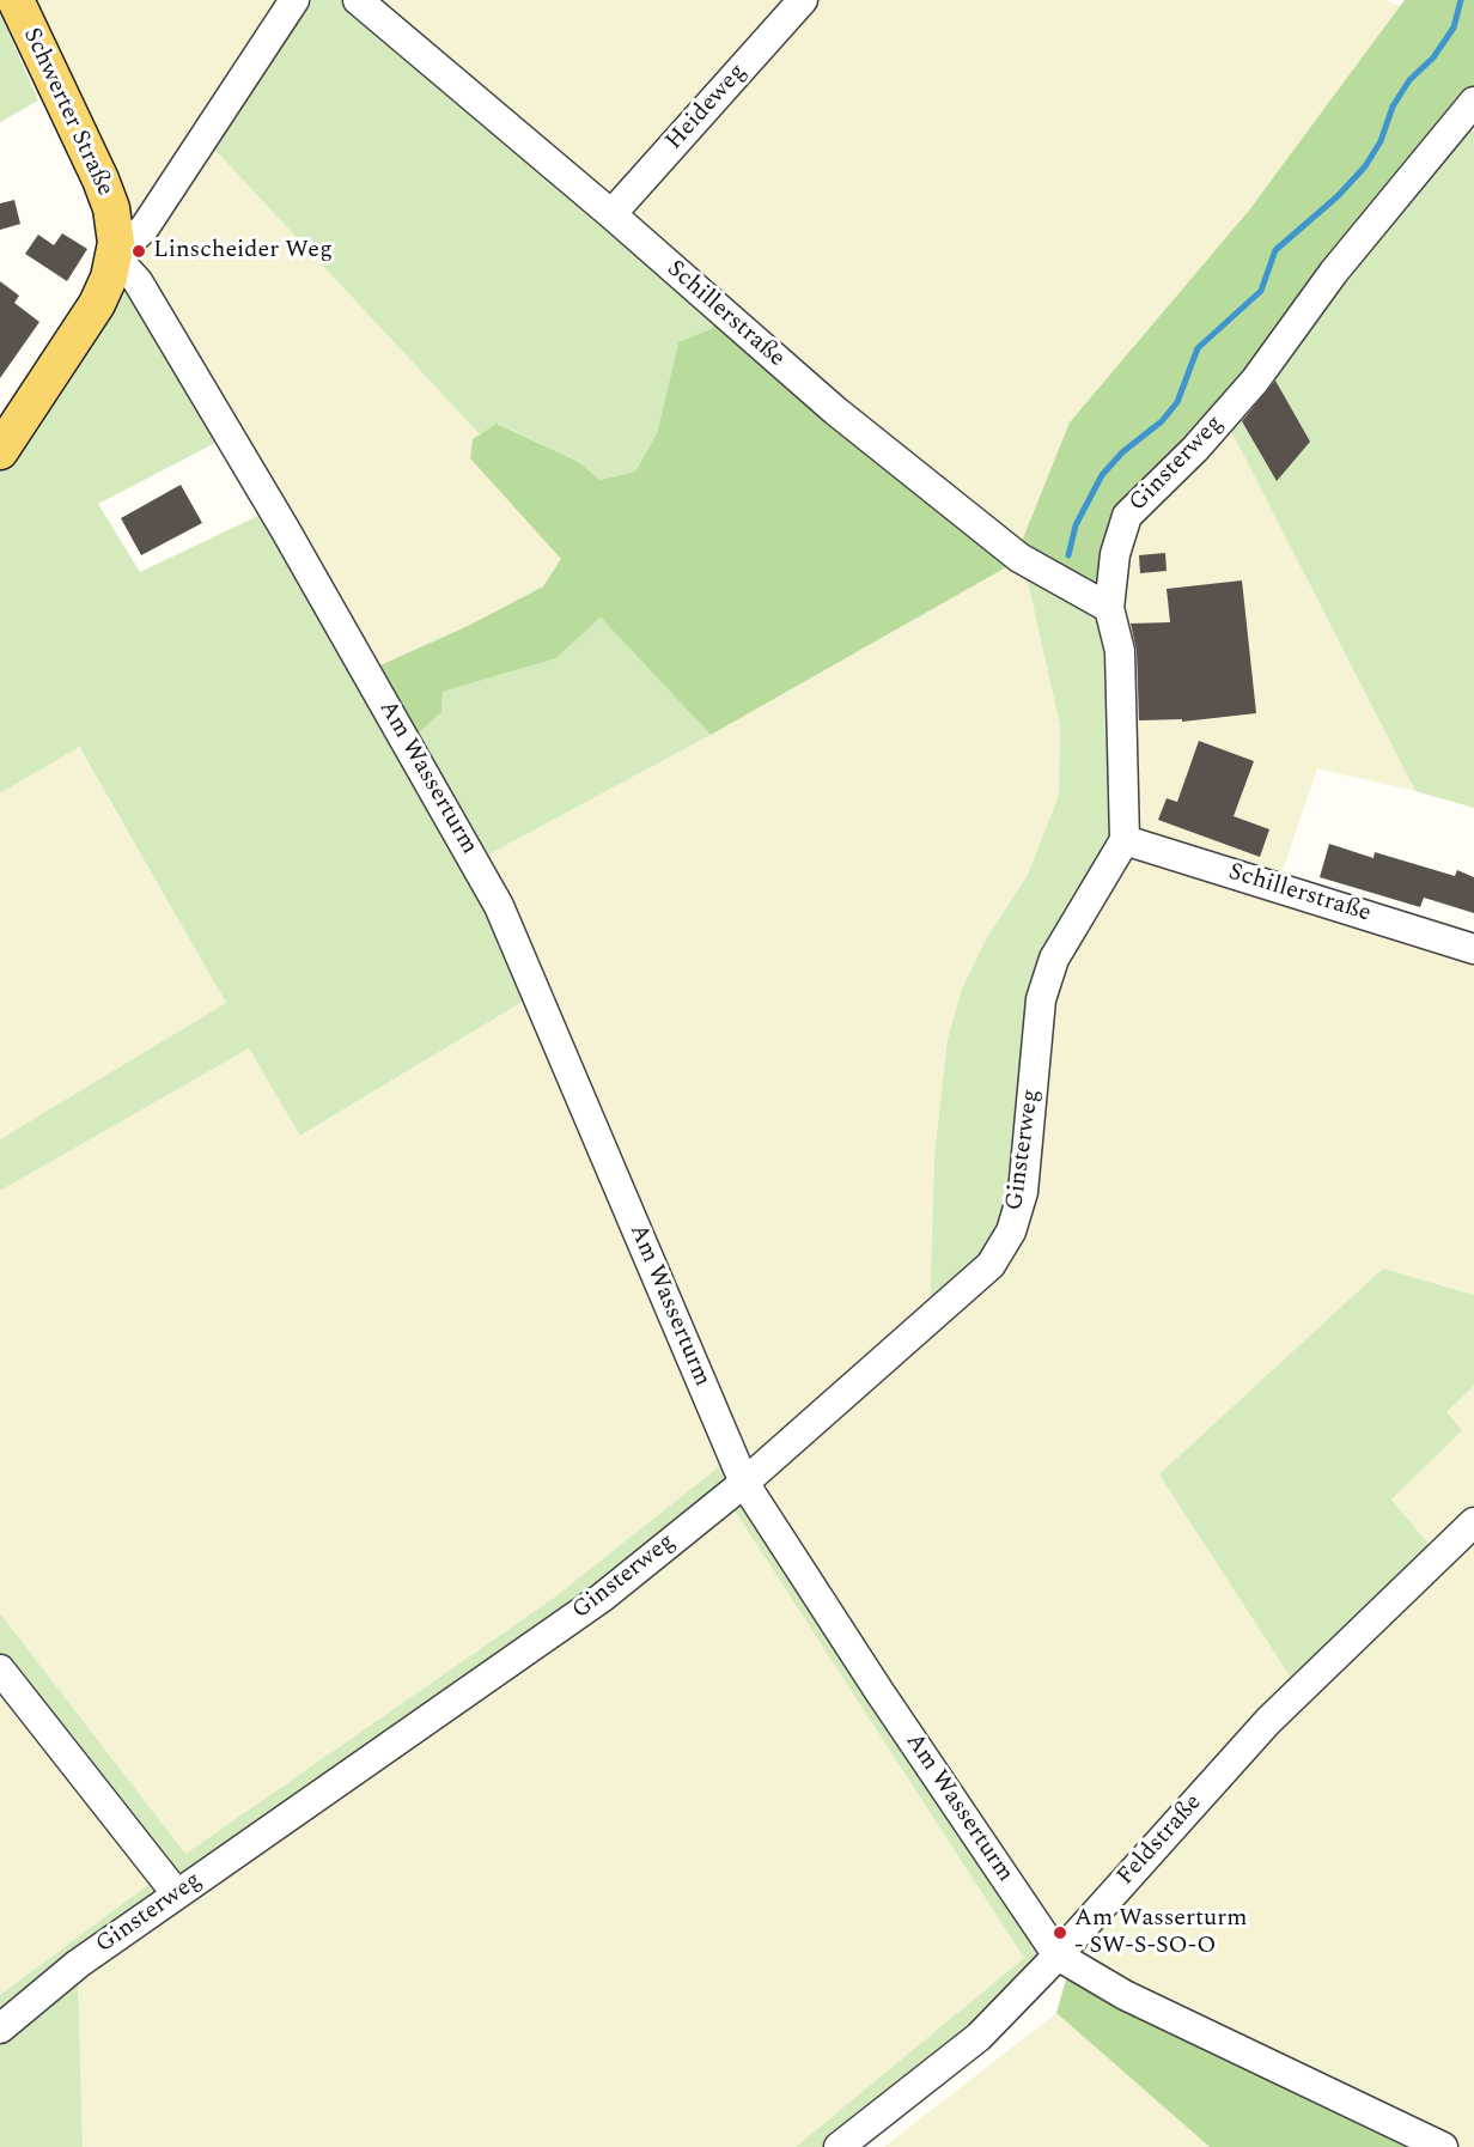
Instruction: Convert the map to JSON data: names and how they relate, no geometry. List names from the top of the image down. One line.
{"streets":{"main road":["Schwerter Straße"],"street":["Heideweg","Schillerstraße","Ginsterweg","Am Wasserturm","Feldstraße"]},"crossings":[["Heideweg","Schillerstraße"],["Schwerter Straße","Am Wasserturm"],["Schillerstraße","Ginsterweg"],["Ginsterweg","Am Wasserturm"],["Am Wasserturm","Feldstraße"]],"places":["Linscheider Weg","Am Wasserturm - SW-S-SO-O"]}
